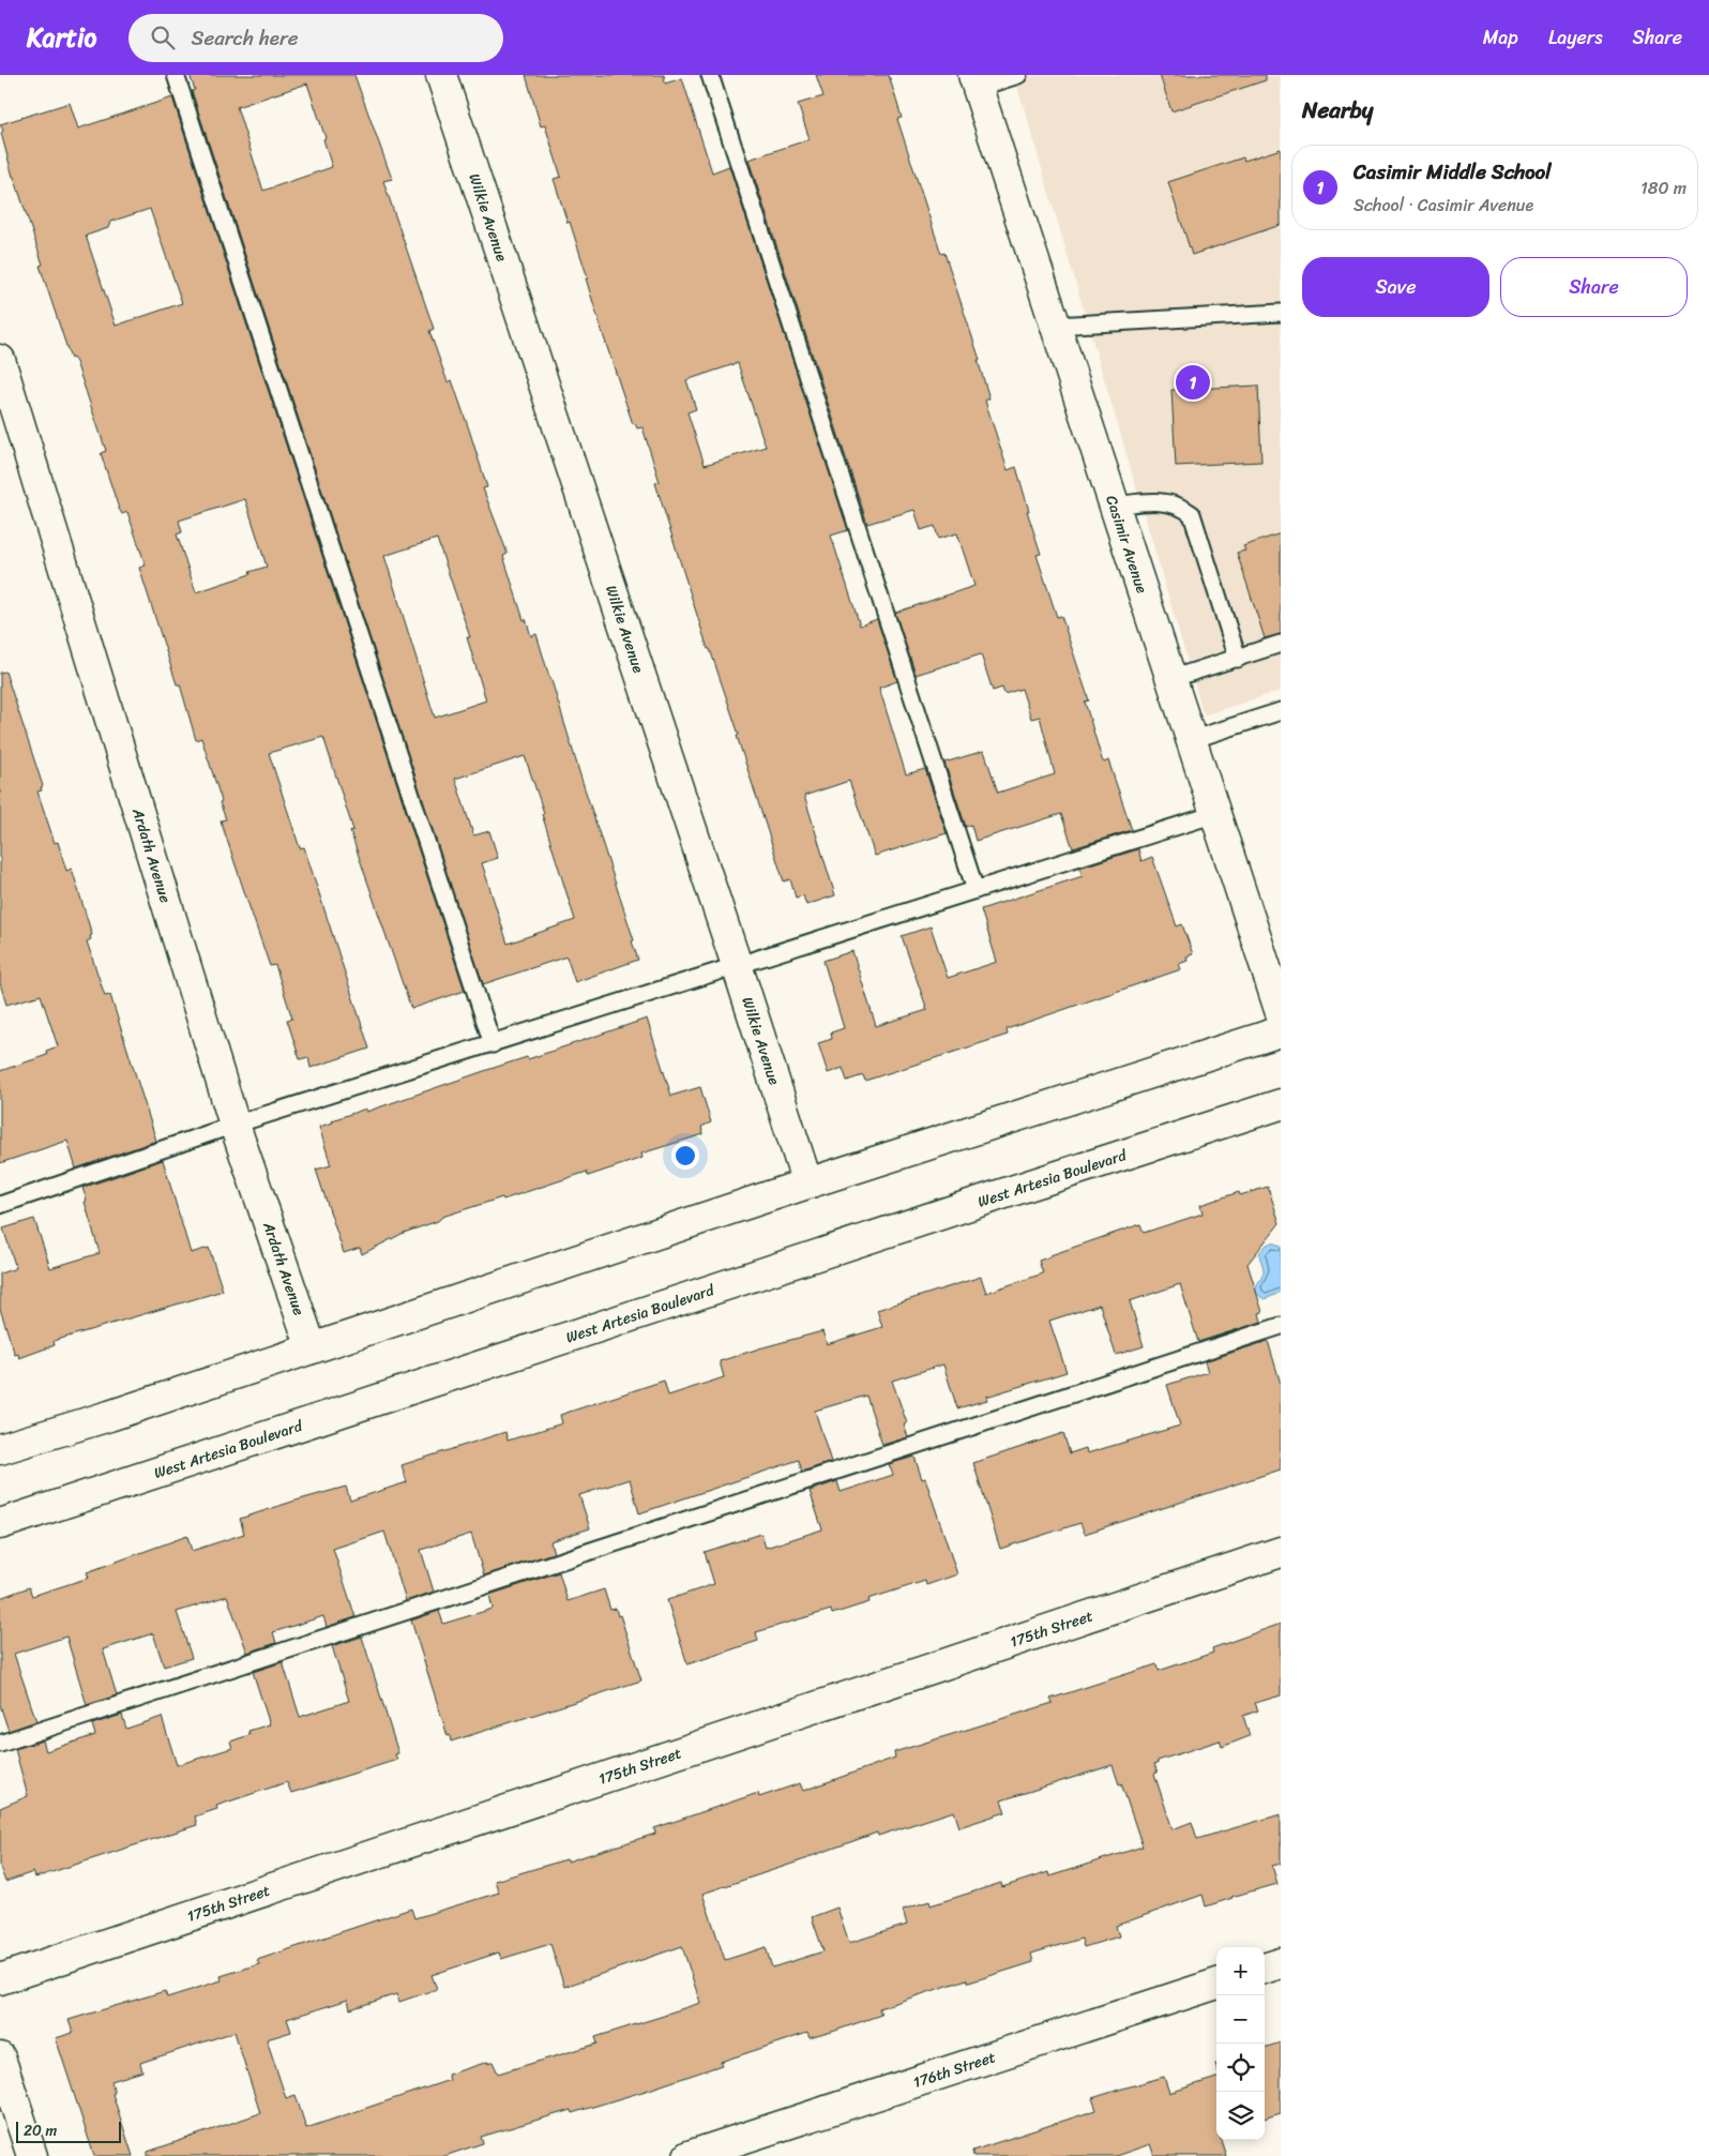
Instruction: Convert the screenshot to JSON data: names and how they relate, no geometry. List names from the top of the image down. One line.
{"streets":{"street":["Wilkie Avenue","Casimir Avenue","Ardath Avenue","West Artesia Boulevard","175th Street","176th Street"]},"scale_bar":"20 m","page":{"header":"Kartio","search":"Search here","nav":["Map","Layers","Share"],"heading":"Nearby","list":[{"mark":"1","name":"Casimir Middle School","note":"School · Casimir Avenue","value":"180 m"}],"buttons":["Save","Share"],"pins":"1","map_buttons":["+","−"],"scale":"20 m"}}
